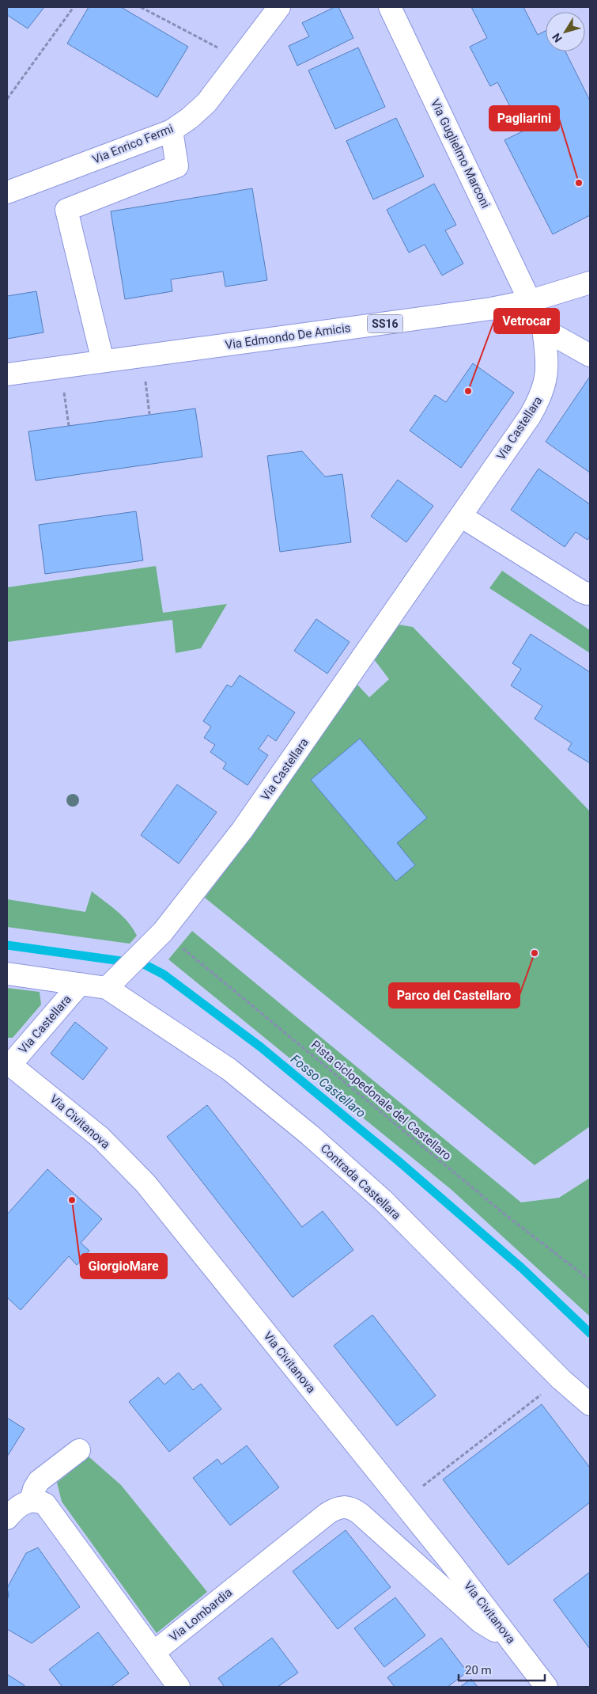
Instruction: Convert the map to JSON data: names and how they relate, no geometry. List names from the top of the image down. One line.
{"streets":{"street":["Via Enrico Fermi","Via Guglielmo Marconi","SS16","Via Edmondo De Amicis","Via Castellara","Via Civitanova","Contrada Castellara","Via Lombardia"],"path":["Pista ciclopedonale del Castellaro"]},"crossings":[["Via Guglielmo Marconi","Via Edmondo De Amicis"],["Via Guglielmo Marconi","Via Castellara"],["Via Edmondo De Amicis","Via Castellara"],["Via Castellara","Pista ciclopedonale del Castellaro"],["Via Castellara","Via Civitanova"],["Via Castellara","Contrada Castellara"],["Via Civitanova","Via Lombardia"]],"water":["Fosso Castellaro"],"places":["Pagliarini","Vetrocar","Parco del Castellaro","GiorgioMare"],"scale_bar":"20 m","north":"bottom left"}
